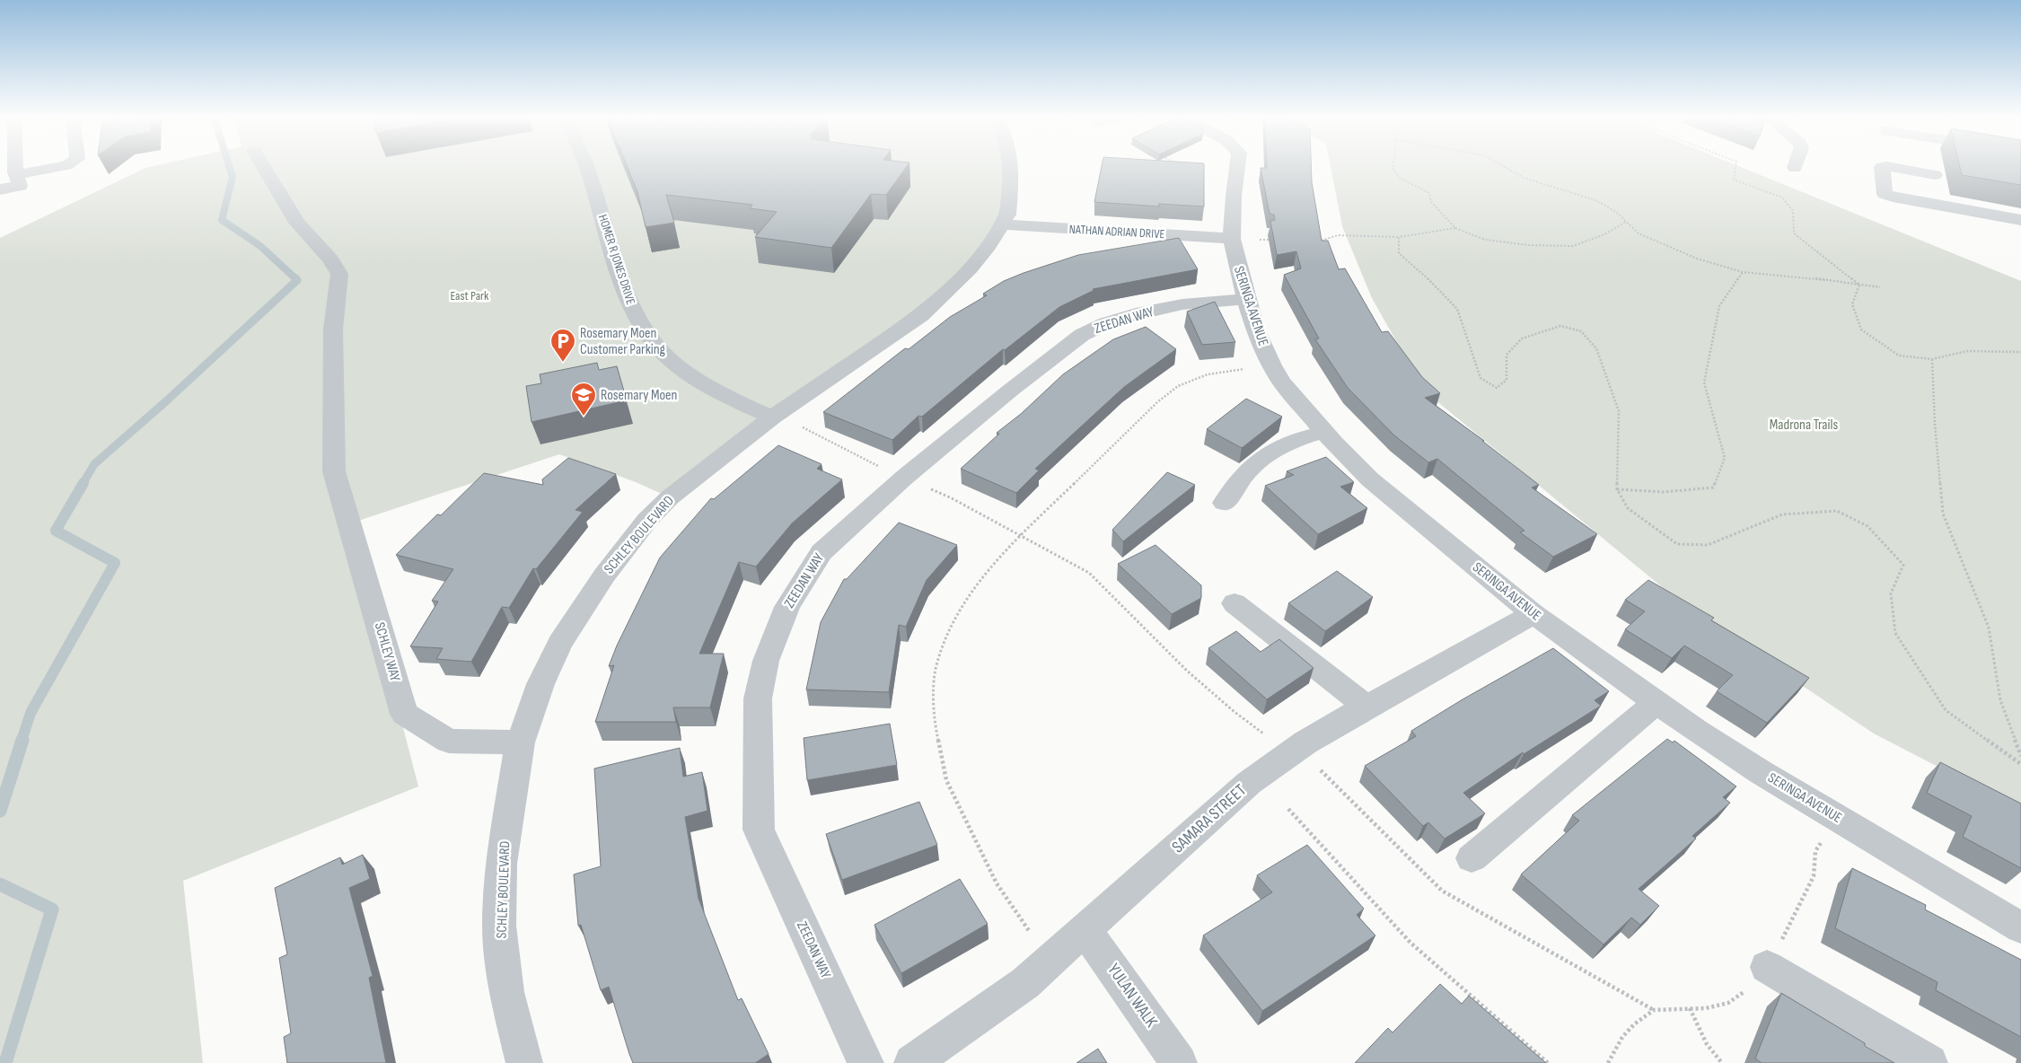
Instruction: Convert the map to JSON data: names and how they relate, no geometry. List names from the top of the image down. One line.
{"streets":{"street":["NATHAN ADRIAN DRIVE","HOMER R JONES DRIVE","SERINGA AVENUE","ZEEDAN WAY","SCHLEY BOULEVARD","SCHLEY WAY","SAMARA STREET","YULAN WALK"]},"crossings":[["NATHAN ADRIAN DRIVE","SERINGA AVENUE"],["NATHAN ADRIAN DRIVE","SCHLEY BOULEVARD"],["HOMER R JONES DRIVE","SCHLEY BOULEVARD"],["SERINGA AVENUE","ZEEDAN WAY"],["SERINGA AVENUE","SAMARA STREET"],["SCHLEY BOULEVARD","SCHLEY WAY"],["SAMARA STREET","YULAN WALK"]],"parks":["East Park","Madrona Trails"],"places":{"parking":["Rosemary Moen Customer Parking"],"school or university":["Rosemary Moen"]}}
